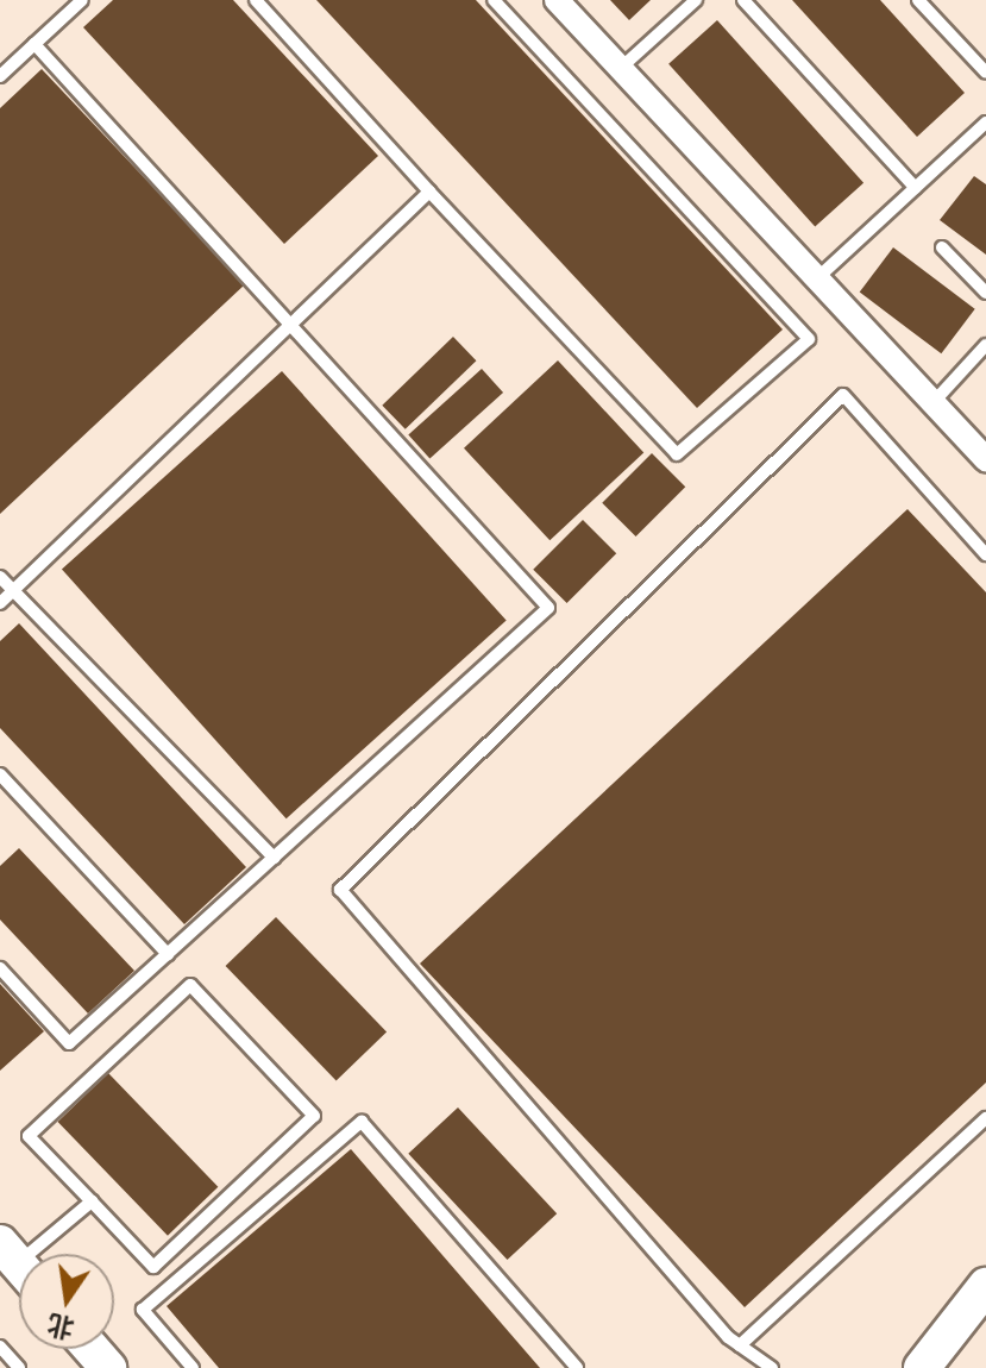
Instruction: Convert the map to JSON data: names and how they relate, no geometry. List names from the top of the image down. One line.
{"north":"bottom"}
